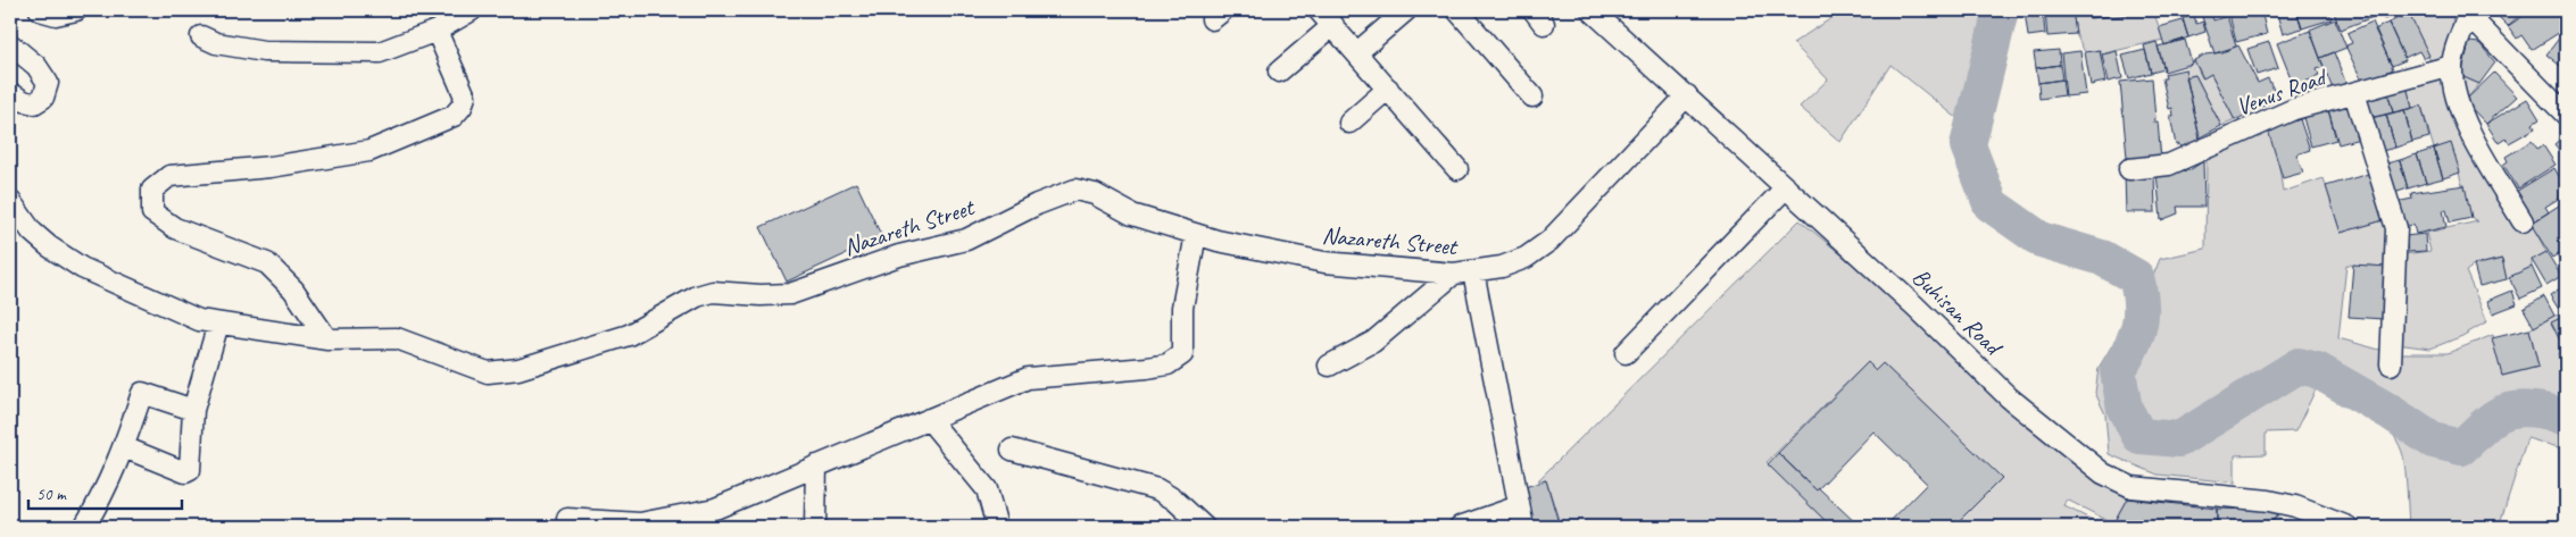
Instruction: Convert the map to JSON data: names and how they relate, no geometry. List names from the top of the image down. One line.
{"streets":{"street":["Venus Road","Nazareth Street","Buhisan Road"]},"crossings":[["Nazareth Street","Buhisan Road"]],"scale_bar":"50 m"}
